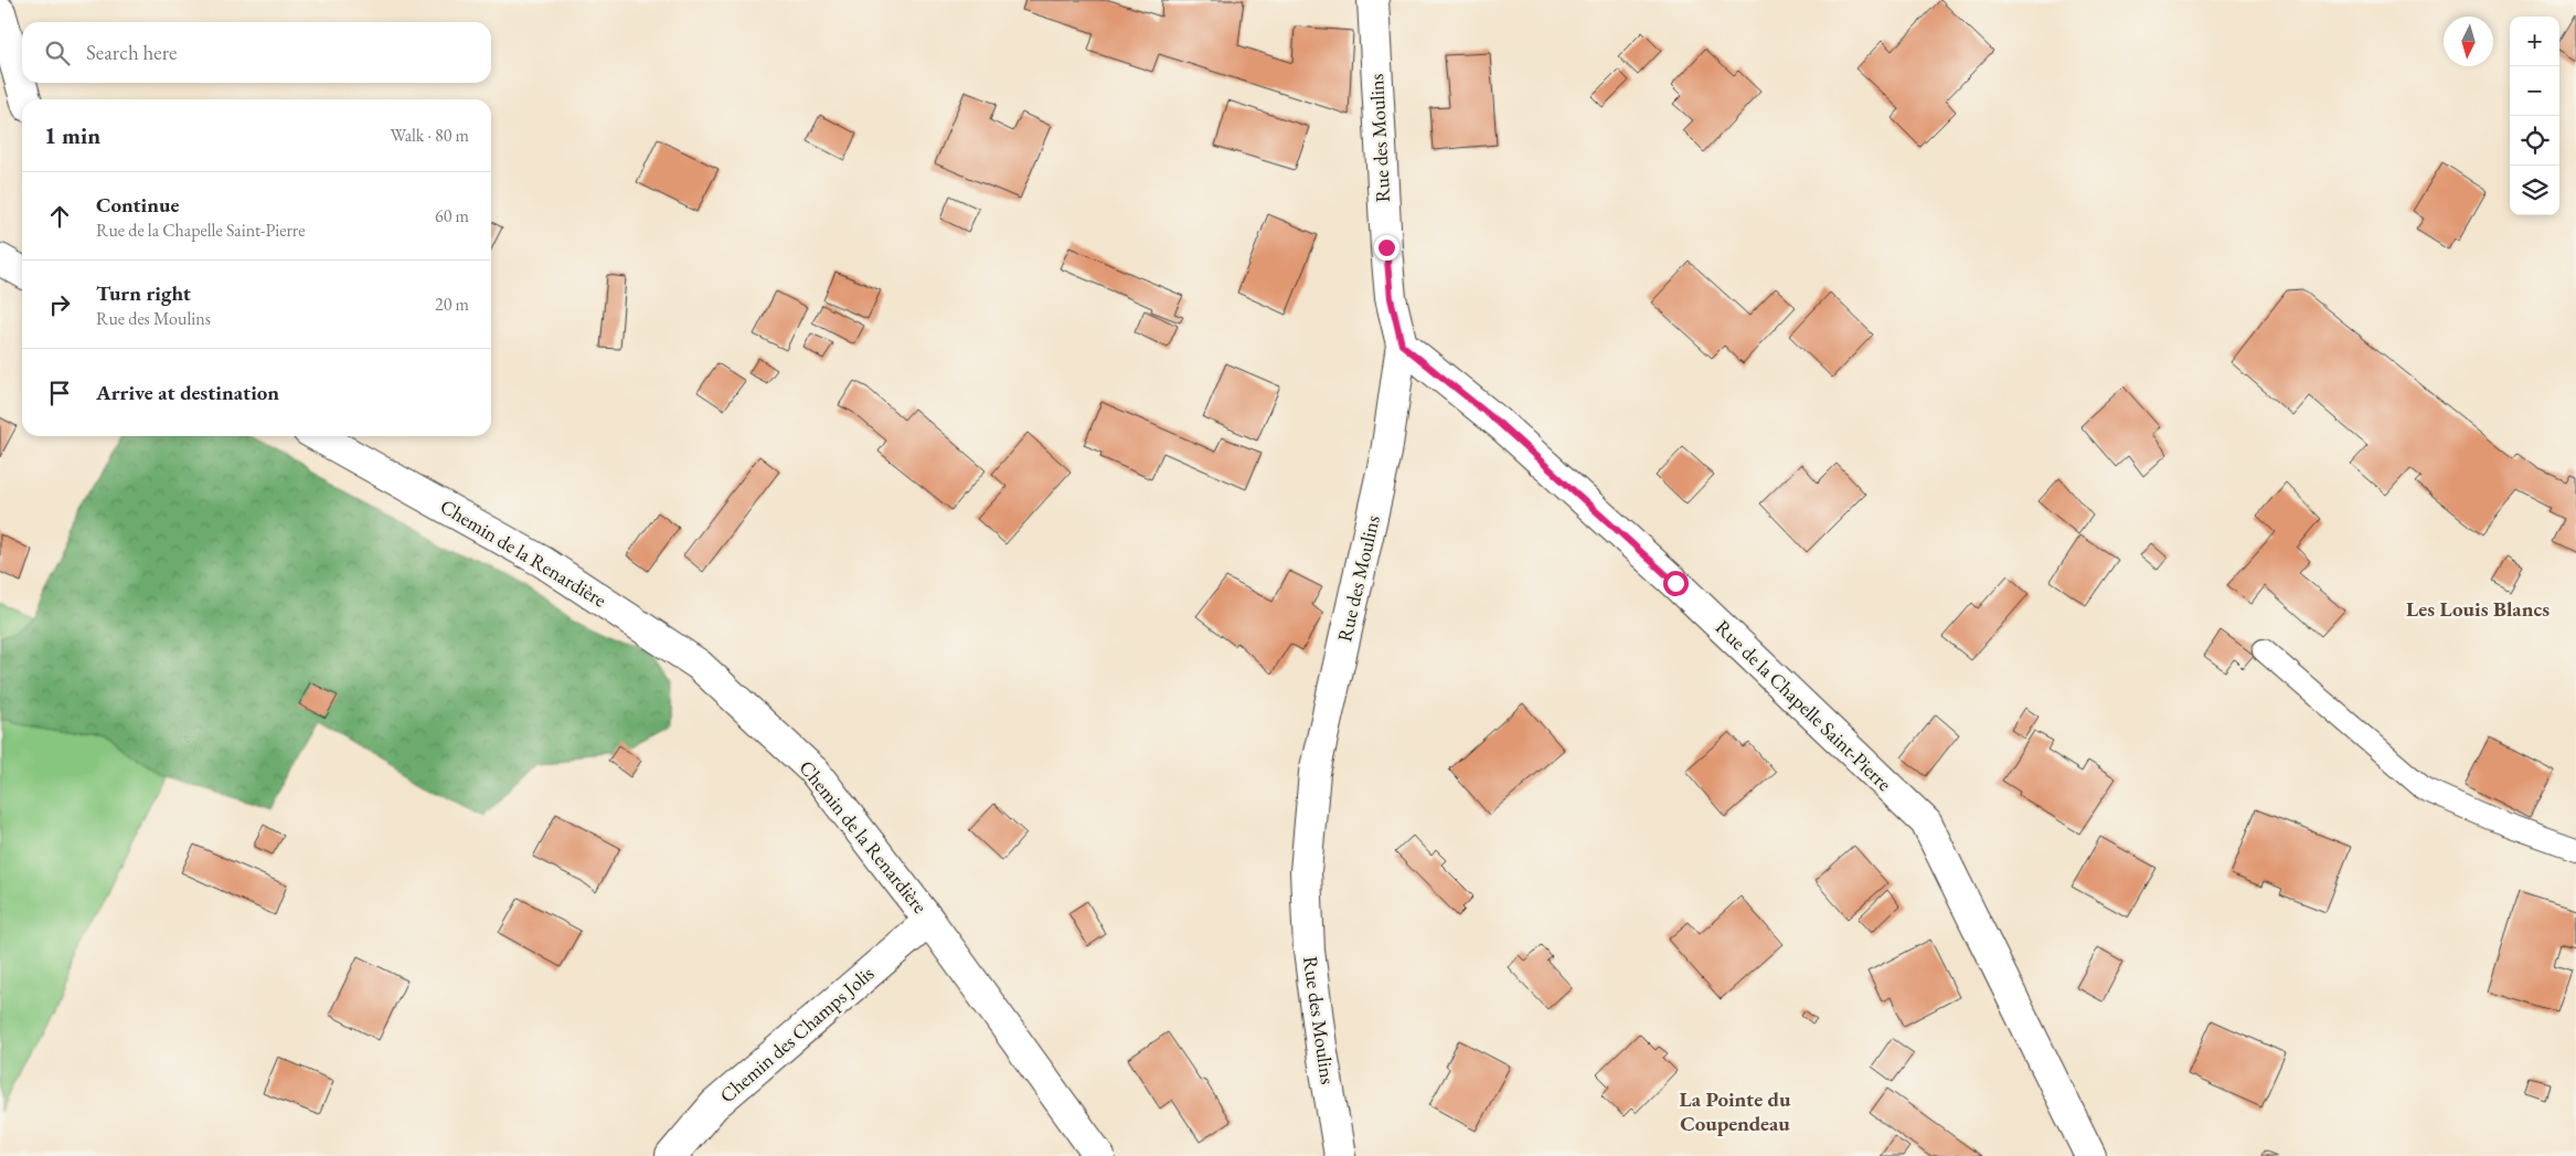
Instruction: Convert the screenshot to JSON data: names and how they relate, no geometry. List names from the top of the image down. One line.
{"streets":{"street":["Rue des Moulins","Chemin de la Renardière","Rue de la Chapelle Saint-Pierre","Chemin des Champs Jolis"]},"crossings":[["Rue des Moulins","Rue de la Chapelle Saint-Pierre"],["Chemin de la Renardière","Chemin des Champs Jolis"]],"districts":["Les Louis Blancs","La Pointe du Coupendeau"],"north":"bottom","page":{"map_buttons":["+","−"],"search":"Search here","heading":["1 min","Walk · 80 m"],"list":[["Continue","Rue de la Chapelle Saint-Pierre","60 m"],["Turn right","Rue des Moulins","20 m"],"Arrive at destination"]}}
